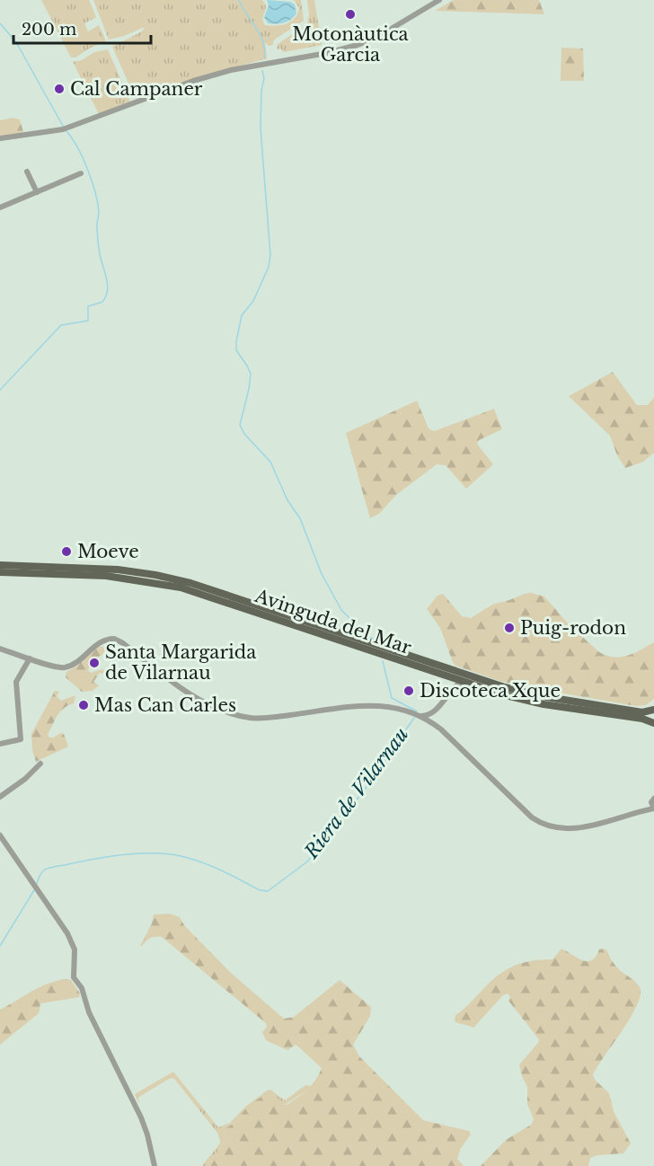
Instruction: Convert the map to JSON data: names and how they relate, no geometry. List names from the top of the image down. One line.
{"streets":{"main road":["Avinguda del Mar"]},"water":["Riera de Vilarnau"],"places":["Motonàutica Garcia","Cal Campaner","Moeve","Puig-rodon","Santa Margarida de Vilarnau","Discoteca Xque","Mas Can Carles"],"scale_bar":"200 m"}
